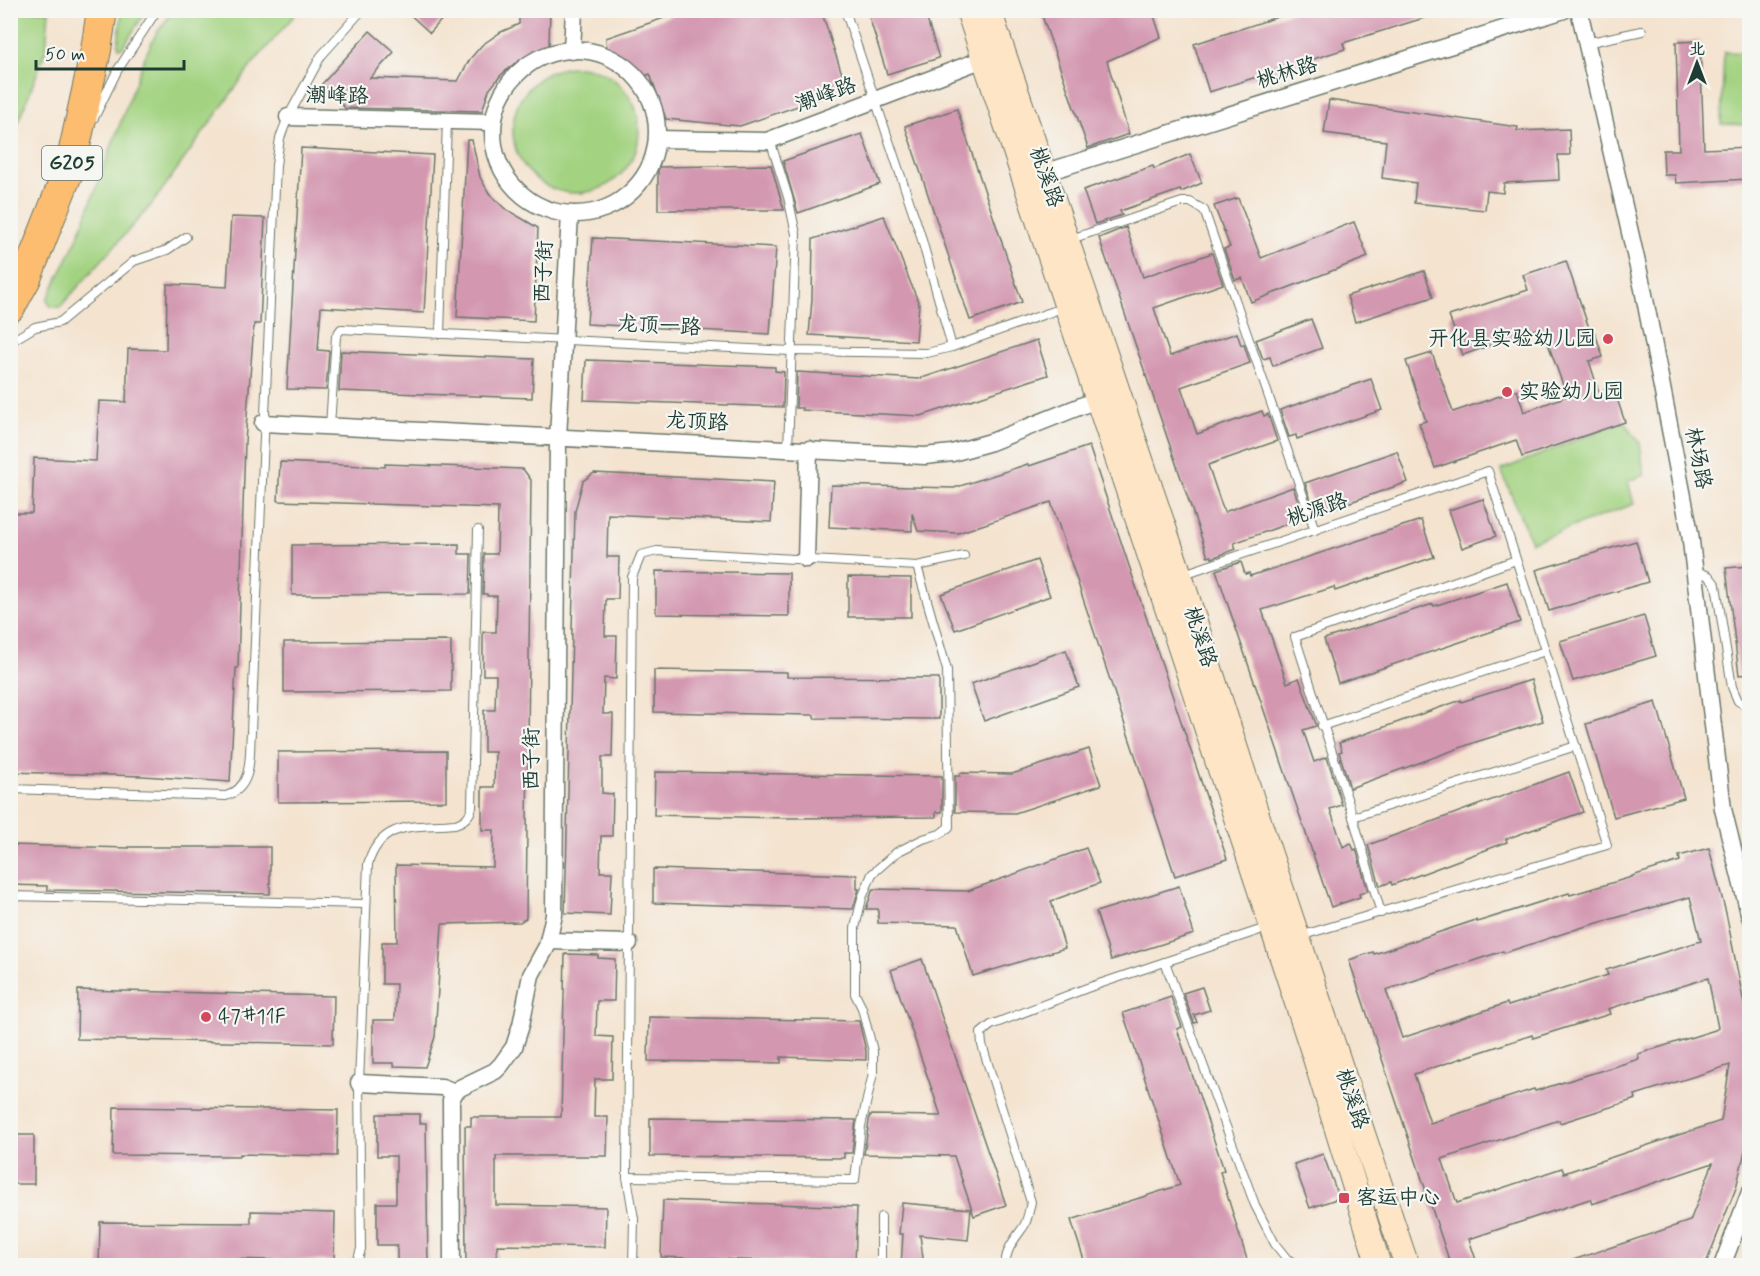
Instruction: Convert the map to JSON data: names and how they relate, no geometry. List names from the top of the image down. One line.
{"streets":{"highway":["G205"],"street":["桃林路","潮峰路","桃溪路","西子街","龙顶路","林场路"],"lane":["龙顶一路","桃源路"]},"crossings":[["桃林路","桃溪路"],["潮峰路","桃溪路"],["潮峰路","西子街"],["桃溪路","龙顶一路"],["桃溪路","龙顶路"],["桃溪路","桃源路"],["西子街","龙顶一路"],["西子街","龙顶路"],["龙顶一路","龙顶路"]],"places":{"other":["开化县实验幼儿园","实验幼儿园","47#11F"],"transit":["客运中心"]},"scale_bar":"50 m","north":"top"}
